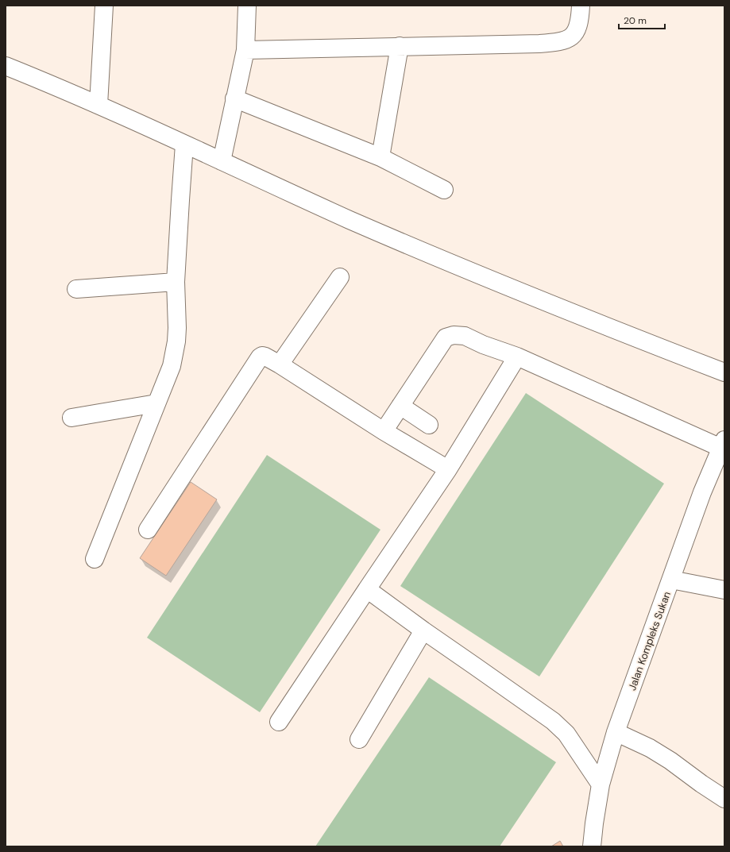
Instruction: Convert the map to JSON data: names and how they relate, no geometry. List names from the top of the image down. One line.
{"streets":{"street":["Jalan Kompleks Sukan"]},"scale_bar":"20 m"}
